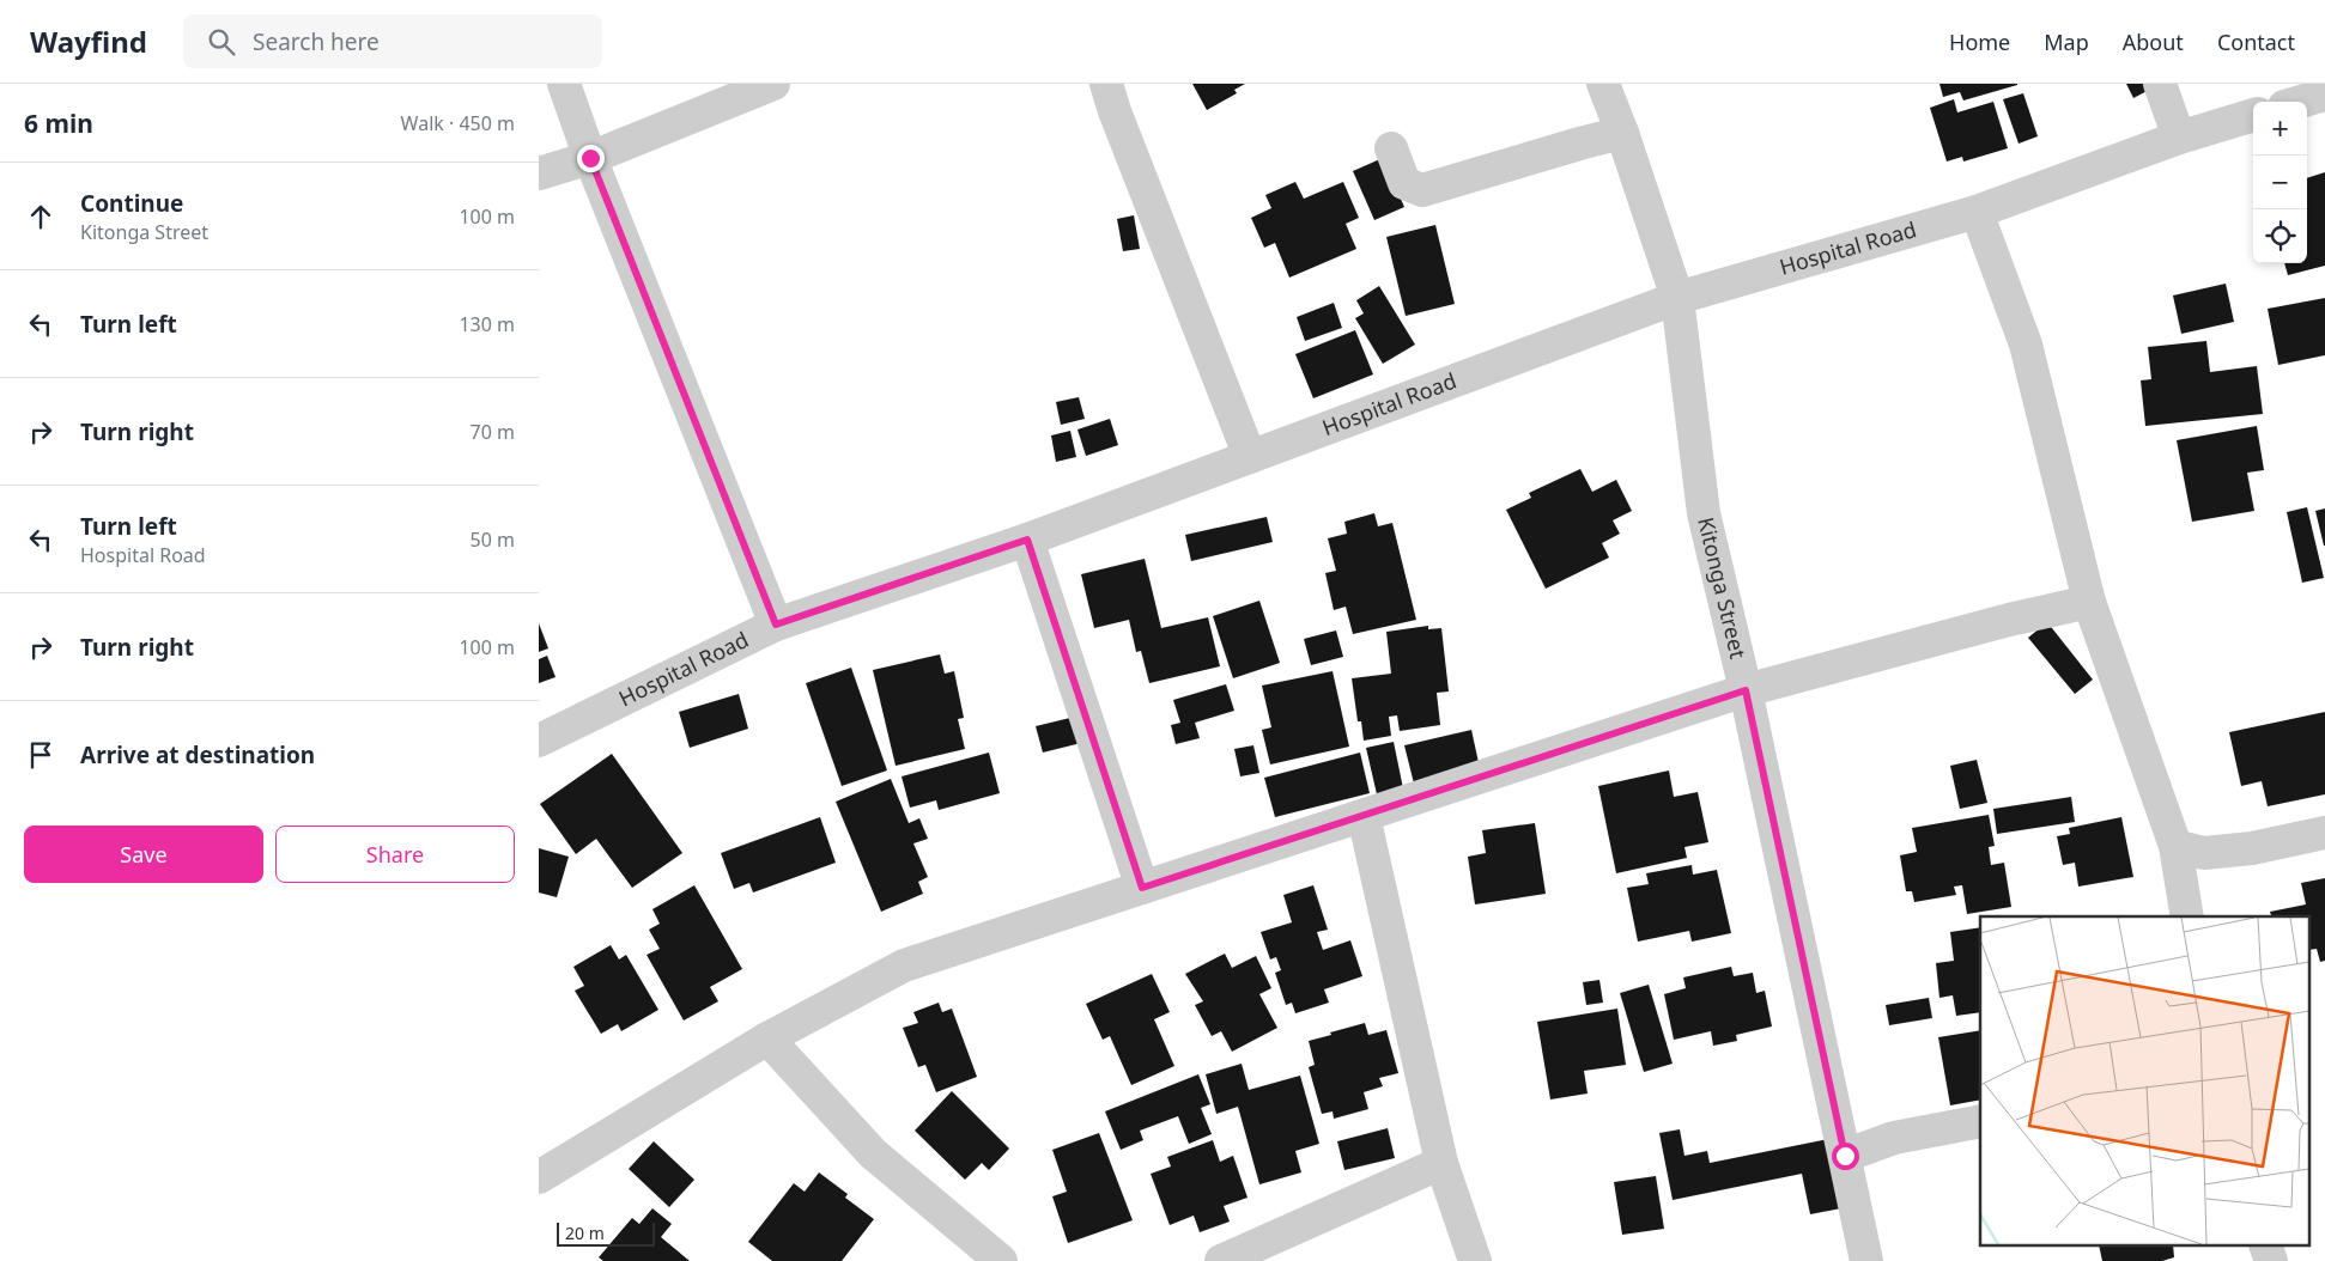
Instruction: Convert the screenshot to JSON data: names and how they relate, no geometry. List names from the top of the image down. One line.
{"streets":{"street":["Hospital Road","Kitonga Street"]},"crossings":[["Hospital Road","Kitonga Street"]],"scale_bar":"20 m","page":{"header":"Wayfind","search":"Search here","nav":["Home","Map","About","Contact"],"heading":["6 min","Walk · 450 m"],"map_buttons":["+","−"],"list":[["Continue","Kitonga Street","100 m"],["Turn left","130 m"],["Turn right","70 m"],["Turn left","Hospital Road","50 m"],["Turn right","100 m"],"Arrive at destination"],"buttons":["Save","Share"],"scale":"20 m"}}
